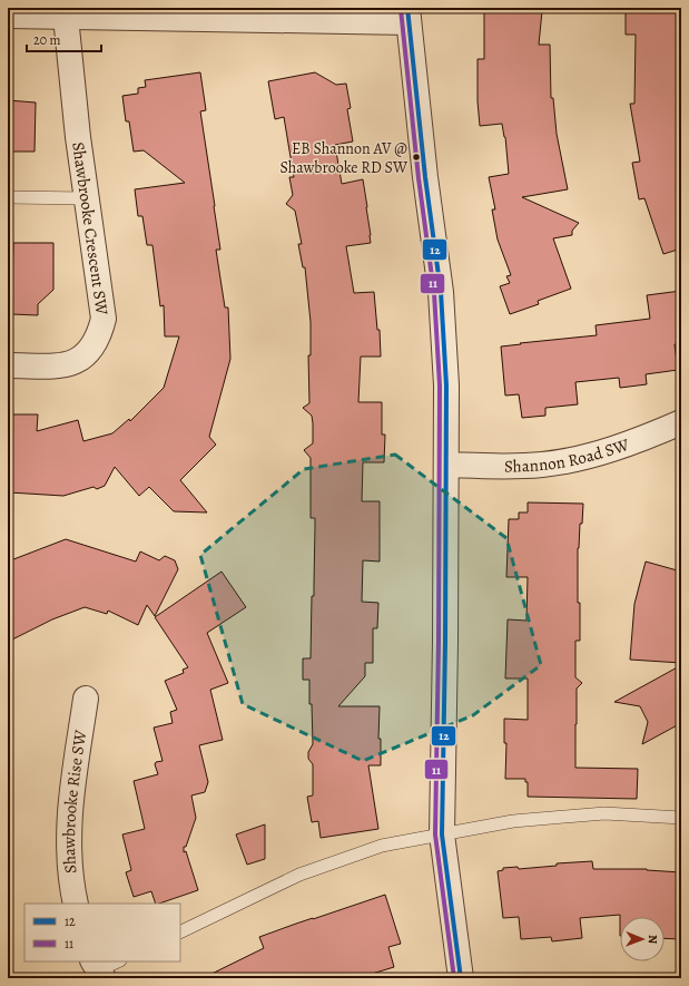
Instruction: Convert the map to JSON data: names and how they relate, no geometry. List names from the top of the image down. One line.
{"streets":{"street":["Shawbrooke Crescent SW","Shannon Road SW","Shawbrooke Rise SW"]},"places":["EB Shannon AV @ Shawbrooke RD SW"],"lines":["transit line 12","transit line 11"],"legend":["12","11"],"scale_bar":"20 m","north":"right"}
